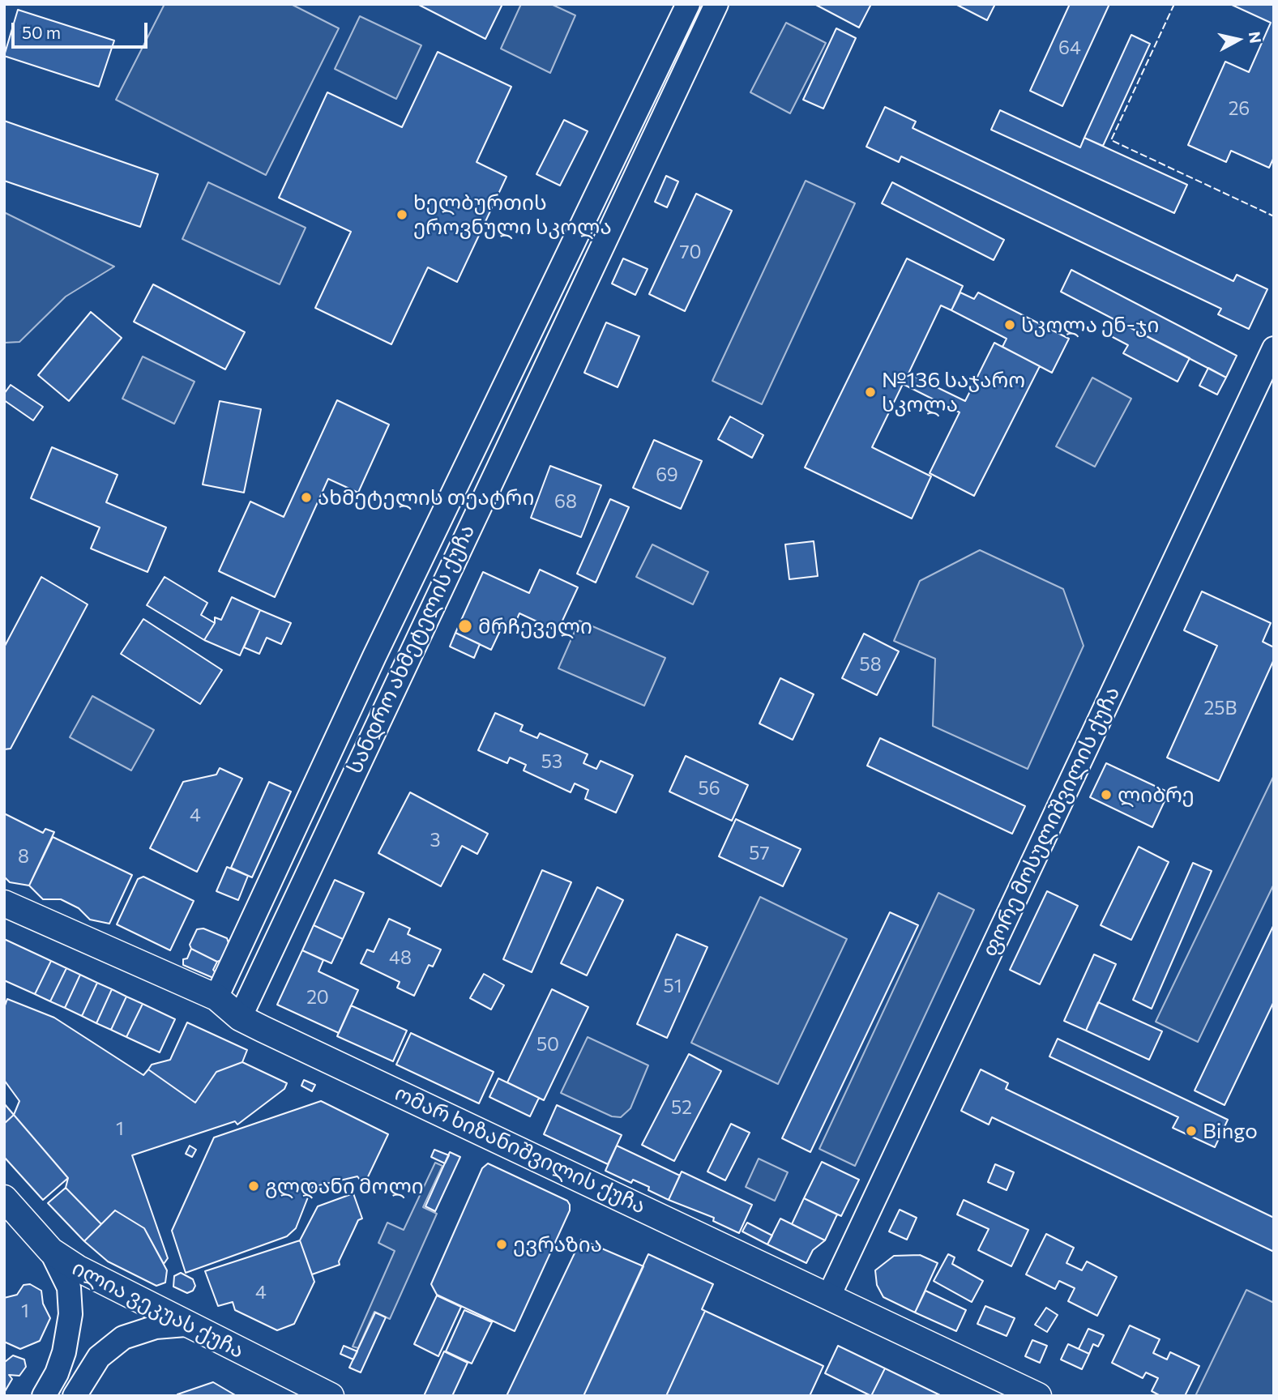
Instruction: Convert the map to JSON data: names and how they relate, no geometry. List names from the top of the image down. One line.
{"streets":{"main road":["სანდრო ახმეტელის ქუჩა","ფორე მოსულიშვილის ქუჩა","ომარ ხიზანიშვილის ქუჩა","ილია ვეკუას ქუჩა"]},"crossings":[["სანდრო ახმეტელის ქუჩა","ომარ ხიზანიშვილის ქუჩა"],["ფორე მოსულიშვილის ქუჩა","ომარ ხიზანიშვილის ქუჩა"]],"places":["ხელბურთის ეროვნული სკოლა","სკოლა ენ-ჯი","№136 საჯარო სკოლა","ახმეტელის თეატრი","მრჩეველი","ლიბრე","Bingo","გლდანი მოლი","ევრაზია"],"house_numbers":["64","26","70","69","68","58","25B","53","56","4","3","57","8","48","51","20","50","52","1","4","1"],"scale_bar":"50 m","north":"right"}
